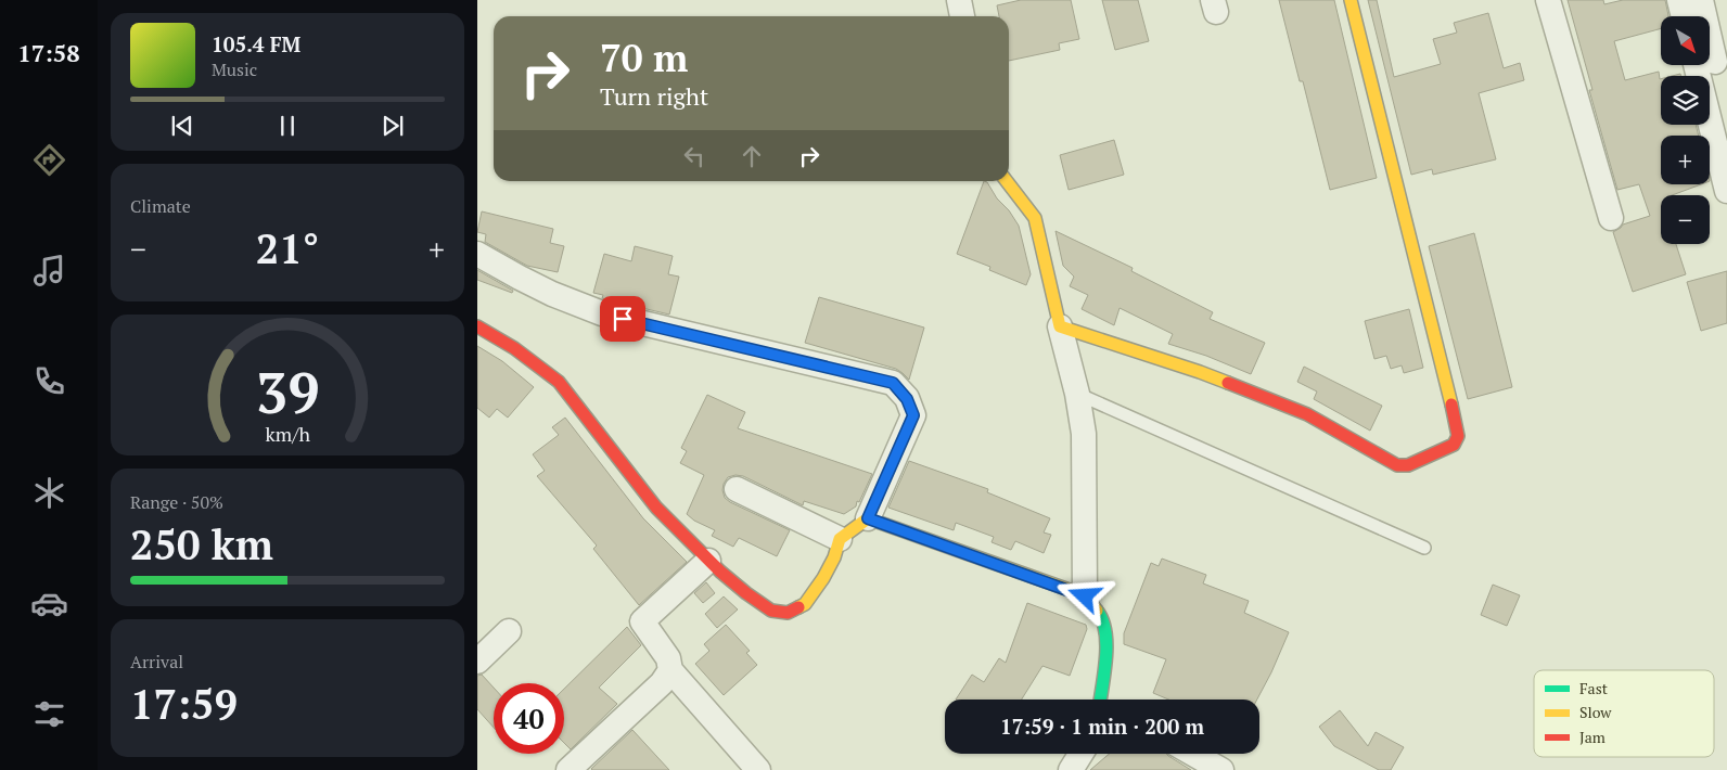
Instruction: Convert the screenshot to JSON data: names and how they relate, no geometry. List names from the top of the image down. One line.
{"legend":["Fast","Slow","Jam"],"north":"bottom right","page":{"tabs":"17:58","map_buttons":["+","−"],"turn":["70 m","Turn right"],"song":["105.4 FM","Music"],"tile":["Climate",["Range · 50%","250 km"],["Arrival","17:59"]],"heat":["−","21°","+"],"limit":"40","trip":"17:59 · 1 min · 200 m","gauge":["39","km/h"]}}
